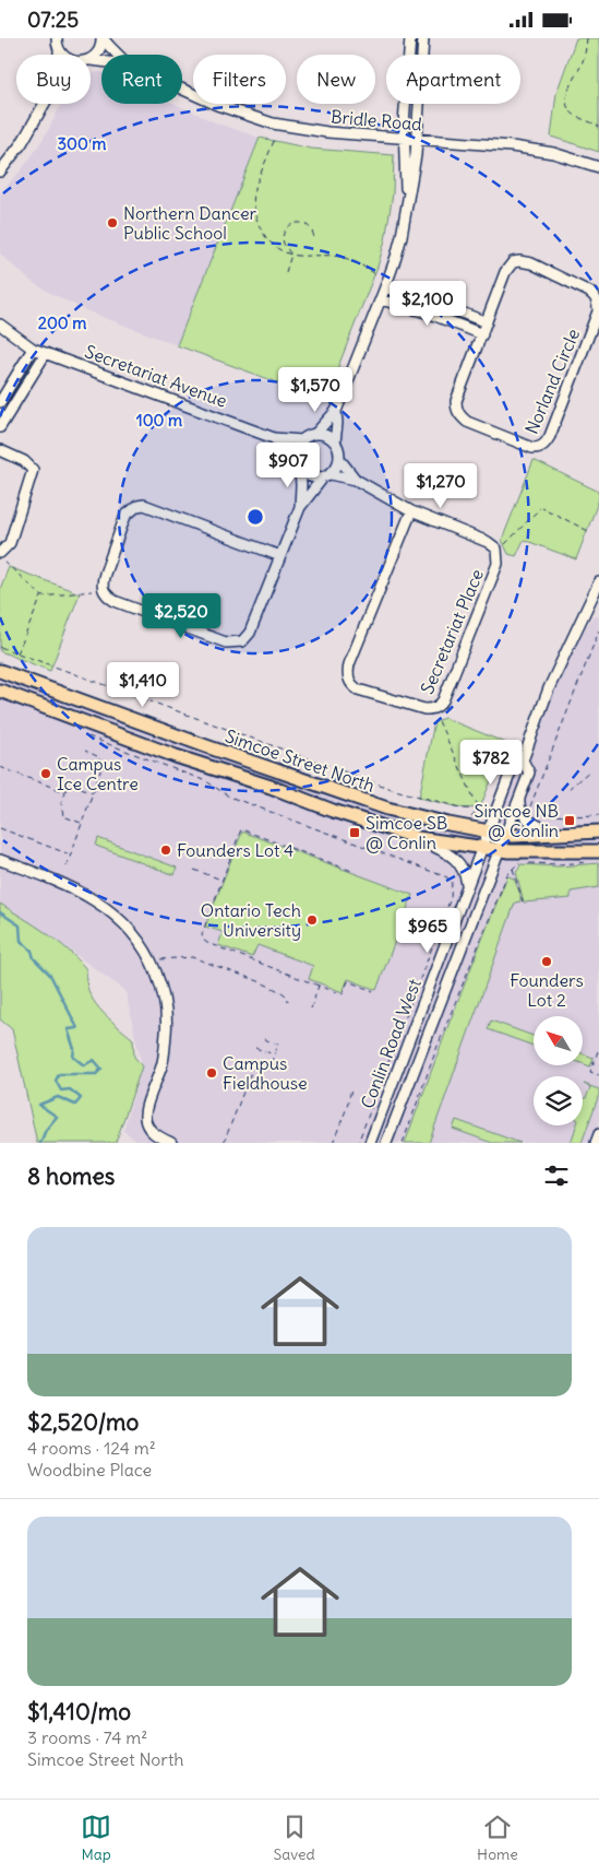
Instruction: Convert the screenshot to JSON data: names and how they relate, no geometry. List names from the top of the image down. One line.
{"streets":{"main road":["Simcoe Street North"],"street":["Bridle Road","Secretariat Avenue","Norland Circle","Secretariat Place","Conlin Road West"]},"crossings":[["Secretariat Avenue","Secretariat Place"],["Simcoe Street North","Conlin Road West"]],"places":{"other":["Northern Dancer Public School","Campus Ice Centre","Founders Lot 4","Ontario Tech University","Founders Lot 2","Campus Fieldhouse"],"transit":["Simcoe NB @ Conlin","Simcoe SB @ Conlin"]},"north":"top left","page":{"status":"07:25","chip":["Buy","Rent","Filters","New","Apartment"],"price":["$2,100","$1,570","$907","$1,270","$2,520","$1,410","$782","$965"],"heading":"8 homes","list":[{"name":"$2,520/mo","note":"4 rooms · 124 m² · Woodbine Place"},{"name":"$1,410/mo","note":"3 rooms · 74 m² · Simcoe Street North"}],"tabs":["Map","Saved","Home"]},"rings":["300 m","200 m","100 m"]}
